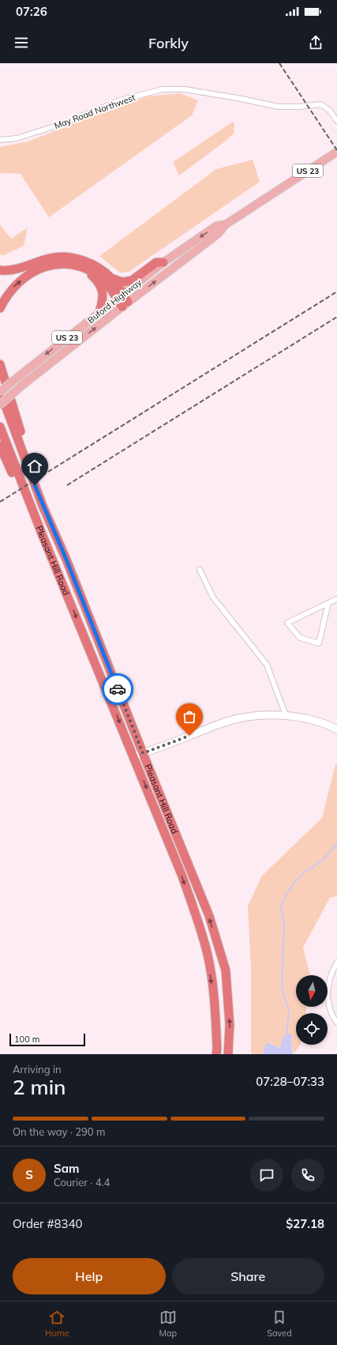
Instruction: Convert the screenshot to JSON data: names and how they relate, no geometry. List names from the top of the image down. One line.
{"streets":{"highway":["Pleasant Hill Road"],"main road":["US 23","Buford Highway"],"street":["May Road Northwest"]},"crossings":[["Buford Highway","Pleasant Hill Road"]],"scale_bar":"100 m","north":"bottom","page":{"status":"07:26","header":"Forkly","scale":"100 m","heading":["2 min","Arriving in","07:28–07:33"],"panel":["Sam","Courier · 4.4","Order #8340","$27.18"],"bar":"On the way · 290 m","round":"S","buttons":["Help","Share"],"tabs":["Home","Map","Saved"]}}
